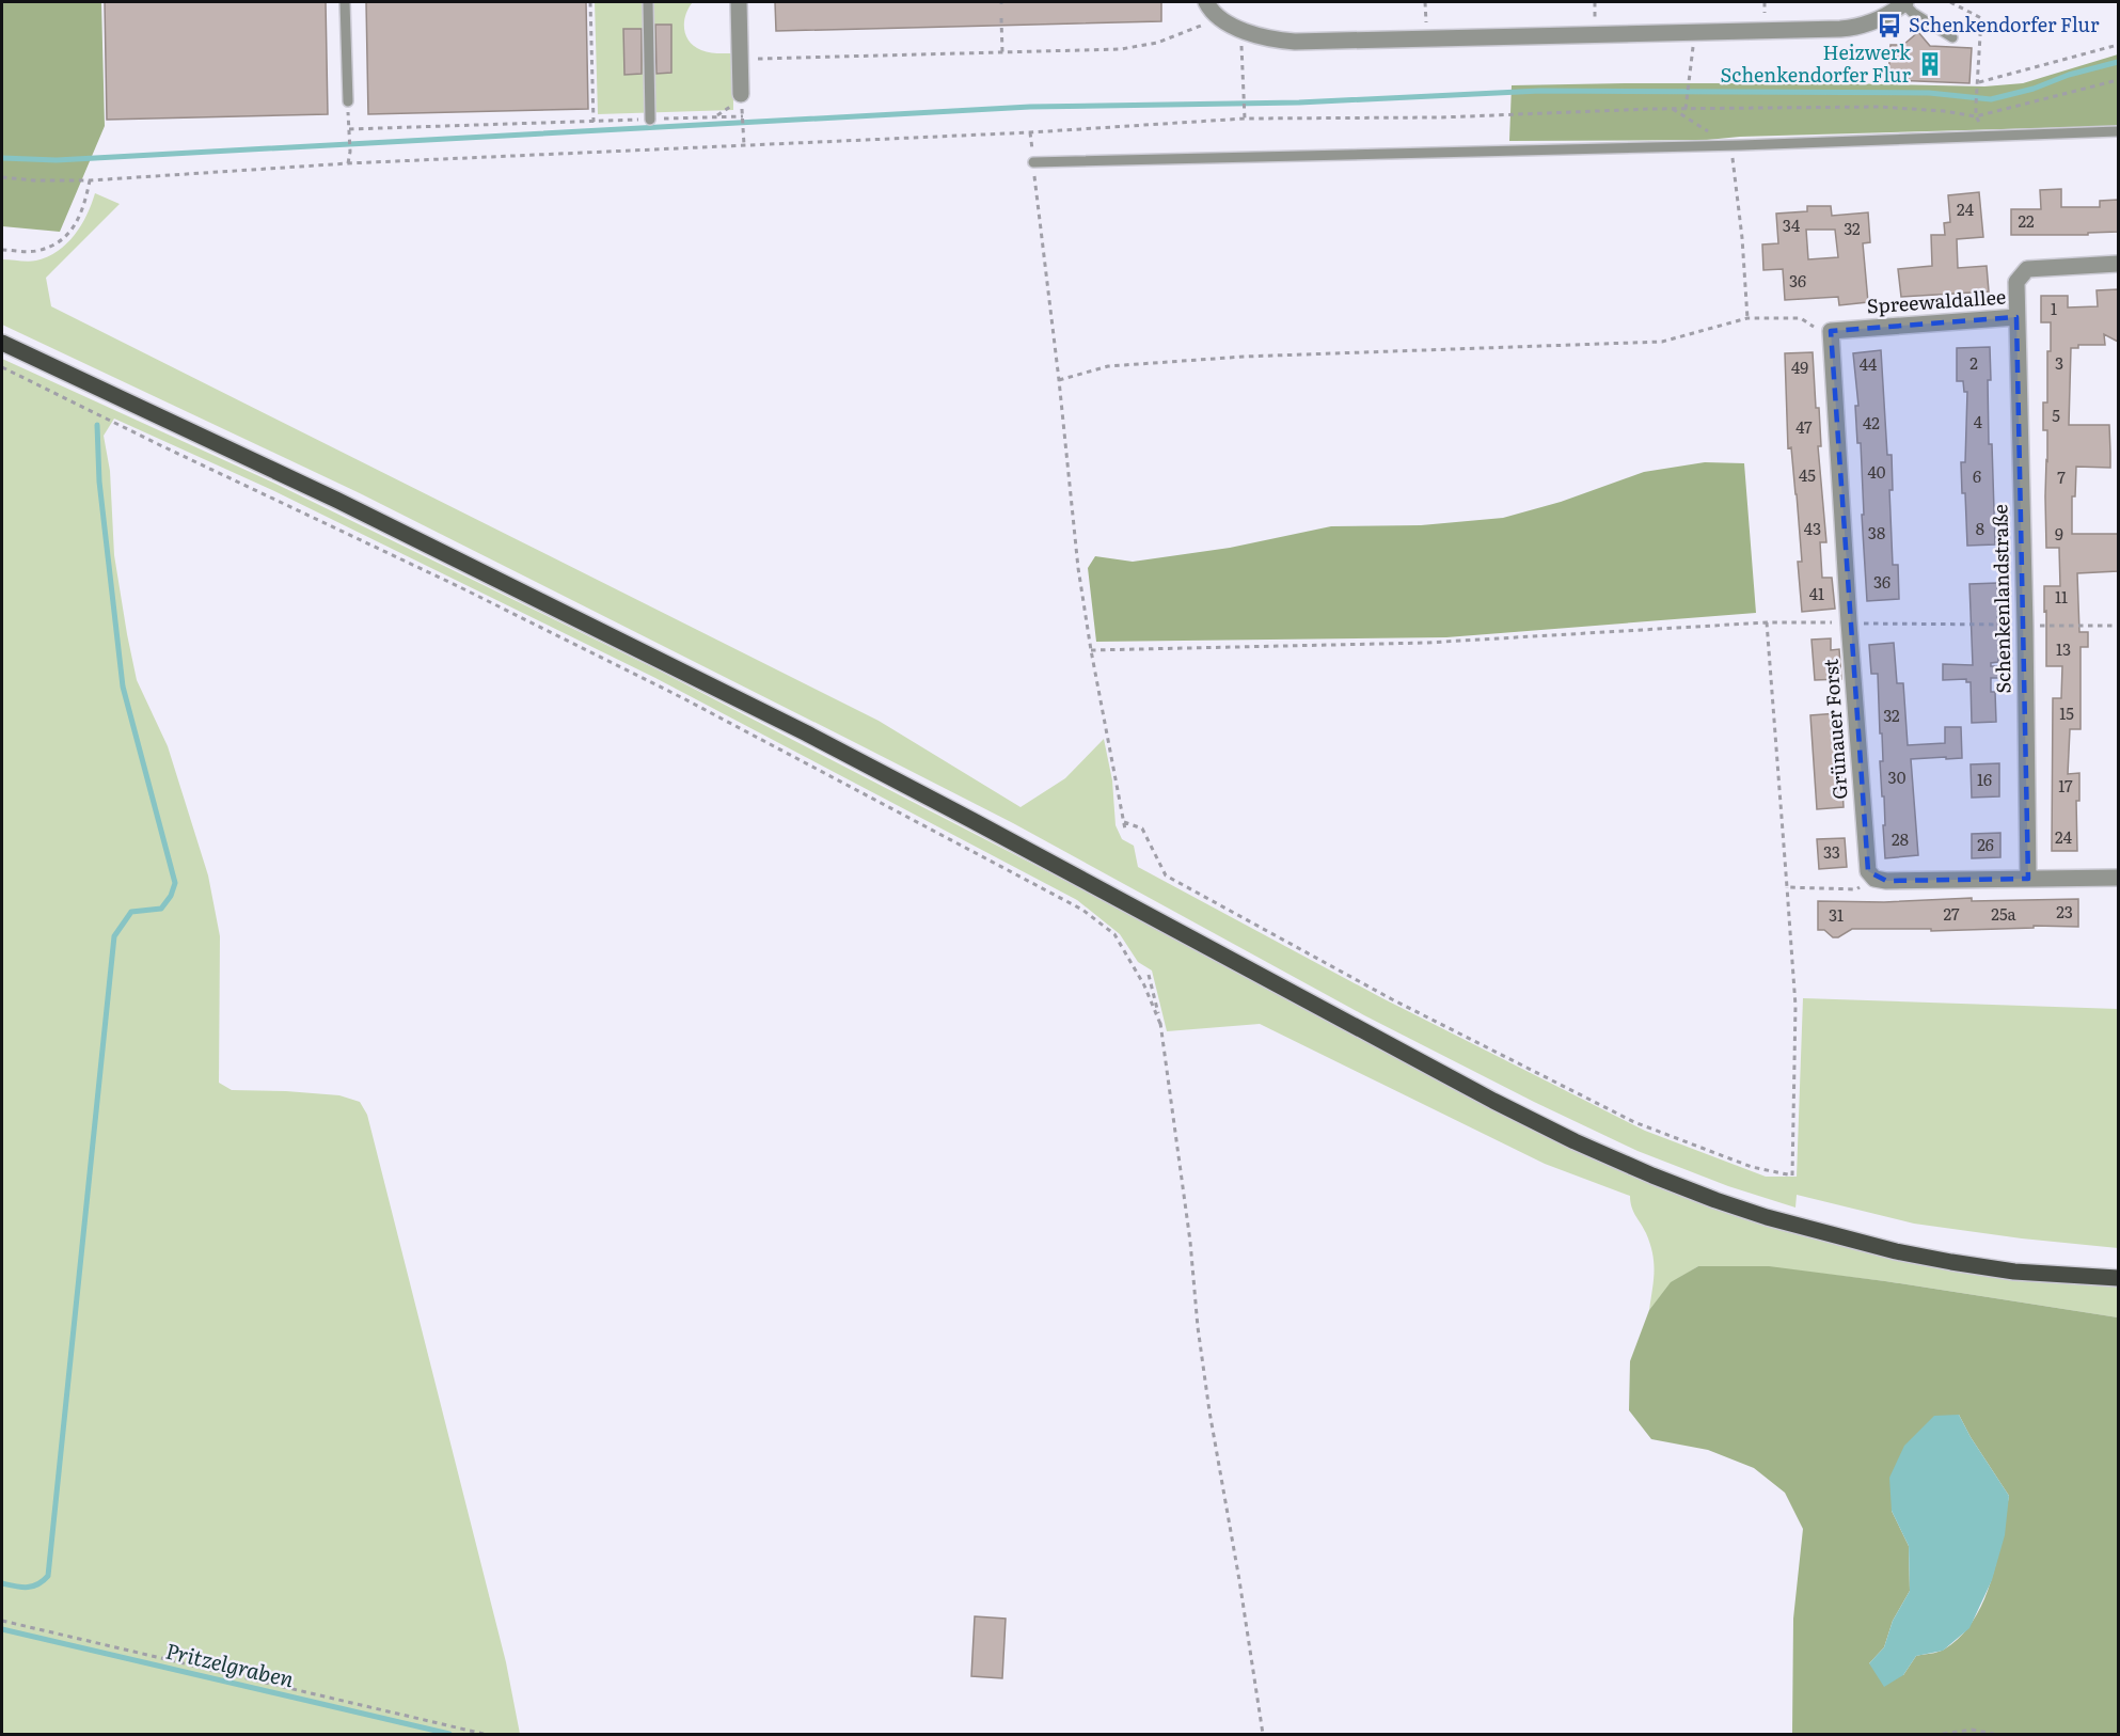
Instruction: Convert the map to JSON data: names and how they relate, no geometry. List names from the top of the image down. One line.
{"streets":{"street":["Spreewaldallee","Schenkenlandstraße","Grünauer Forst"]},"crossings":[["Spreewaldallee","Schenkenlandstraße"],["Spreewaldallee","Grünauer Forst"]],"water":["Pritzelgraben"],"places":{"bus stop":["Schenkendorfer Flur"],"building":["Heizwerk Schenkendorfer Flur"]},"house_numbers":["24","22","34","32","36","1","2","3","44","49","5","4","42","47","40","45","6","7","43","8","38","9","36","41","11","13","15","32","30","16","17","24","28","26","33","23","27","25a","31"]}
